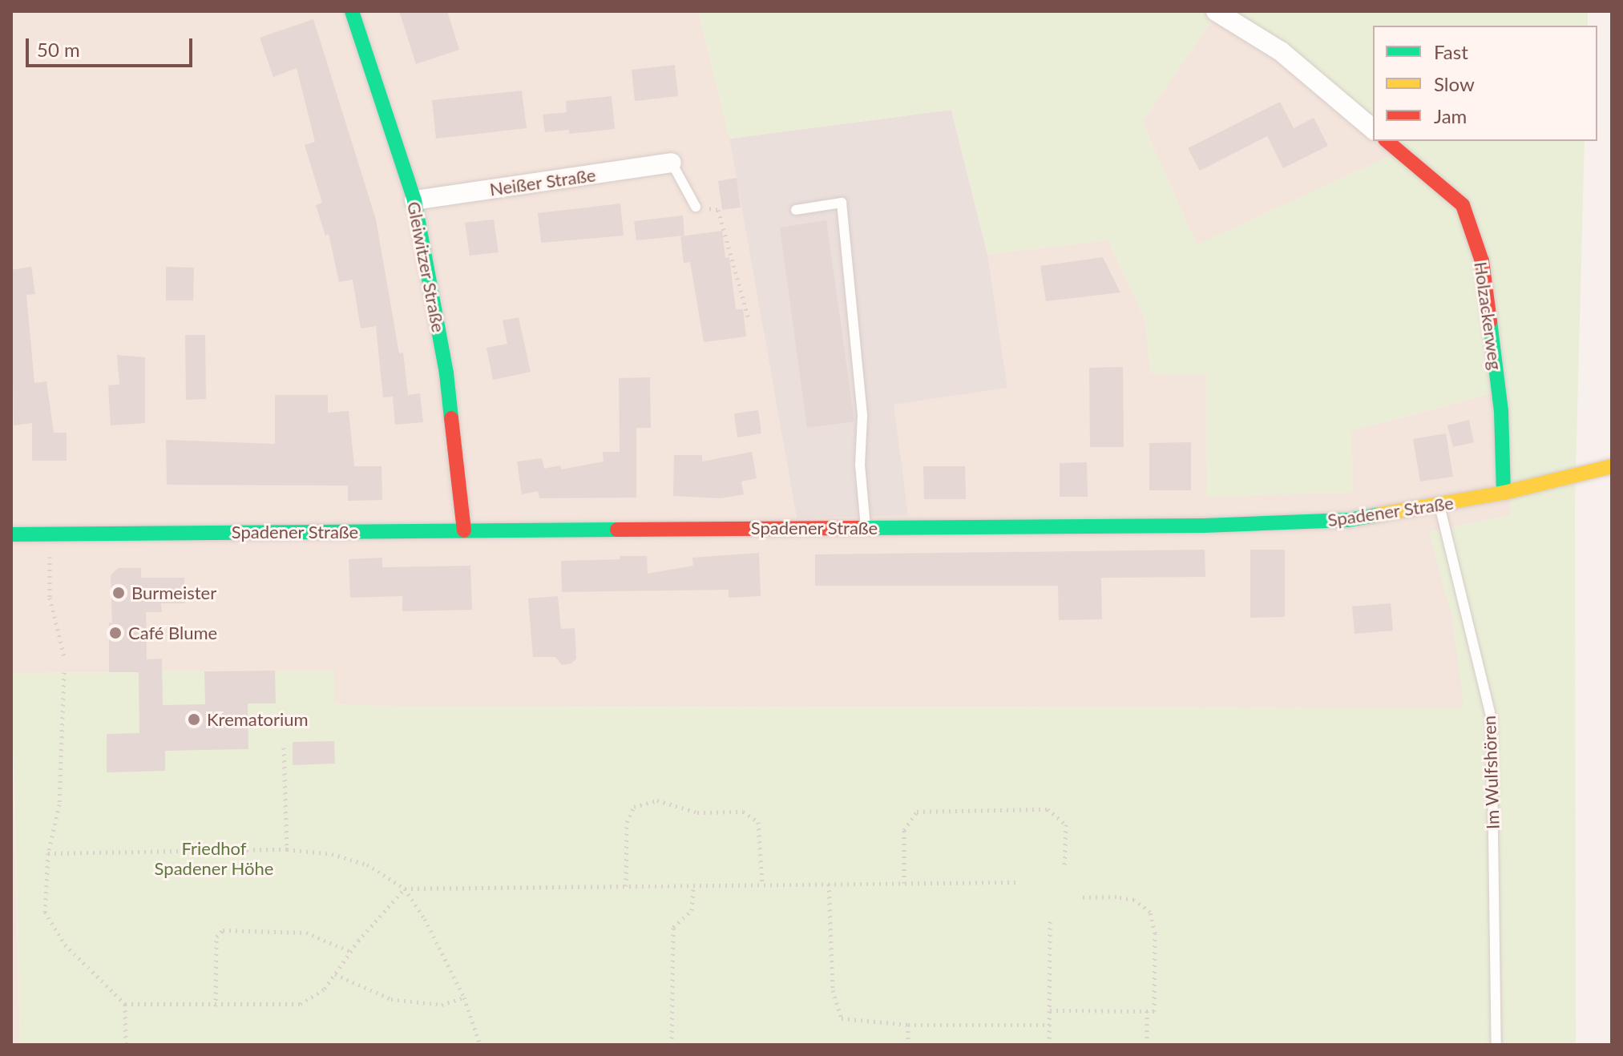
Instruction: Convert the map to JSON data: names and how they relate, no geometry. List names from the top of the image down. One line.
{"streets":{"street":["Neißer Straße","Gleiwitzer Straße","Holzackerweg","Spadener Straße"],"lane":["Im Wulfshören"]},"crossings":[["Neißer Straße","Gleiwitzer Straße"],["Gleiwitzer Straße","Spadener Straße"],["Holzackerweg","Spadener Straße"],["Spadener Straße","Im Wulfshören"]],"parks":["Friedhof Spadener Höhe"],"places":["Burmeister","Café Blume","Krematorium"],"legend":["Fast","Slow","Jam"],"scale_bar":"50 m"}
